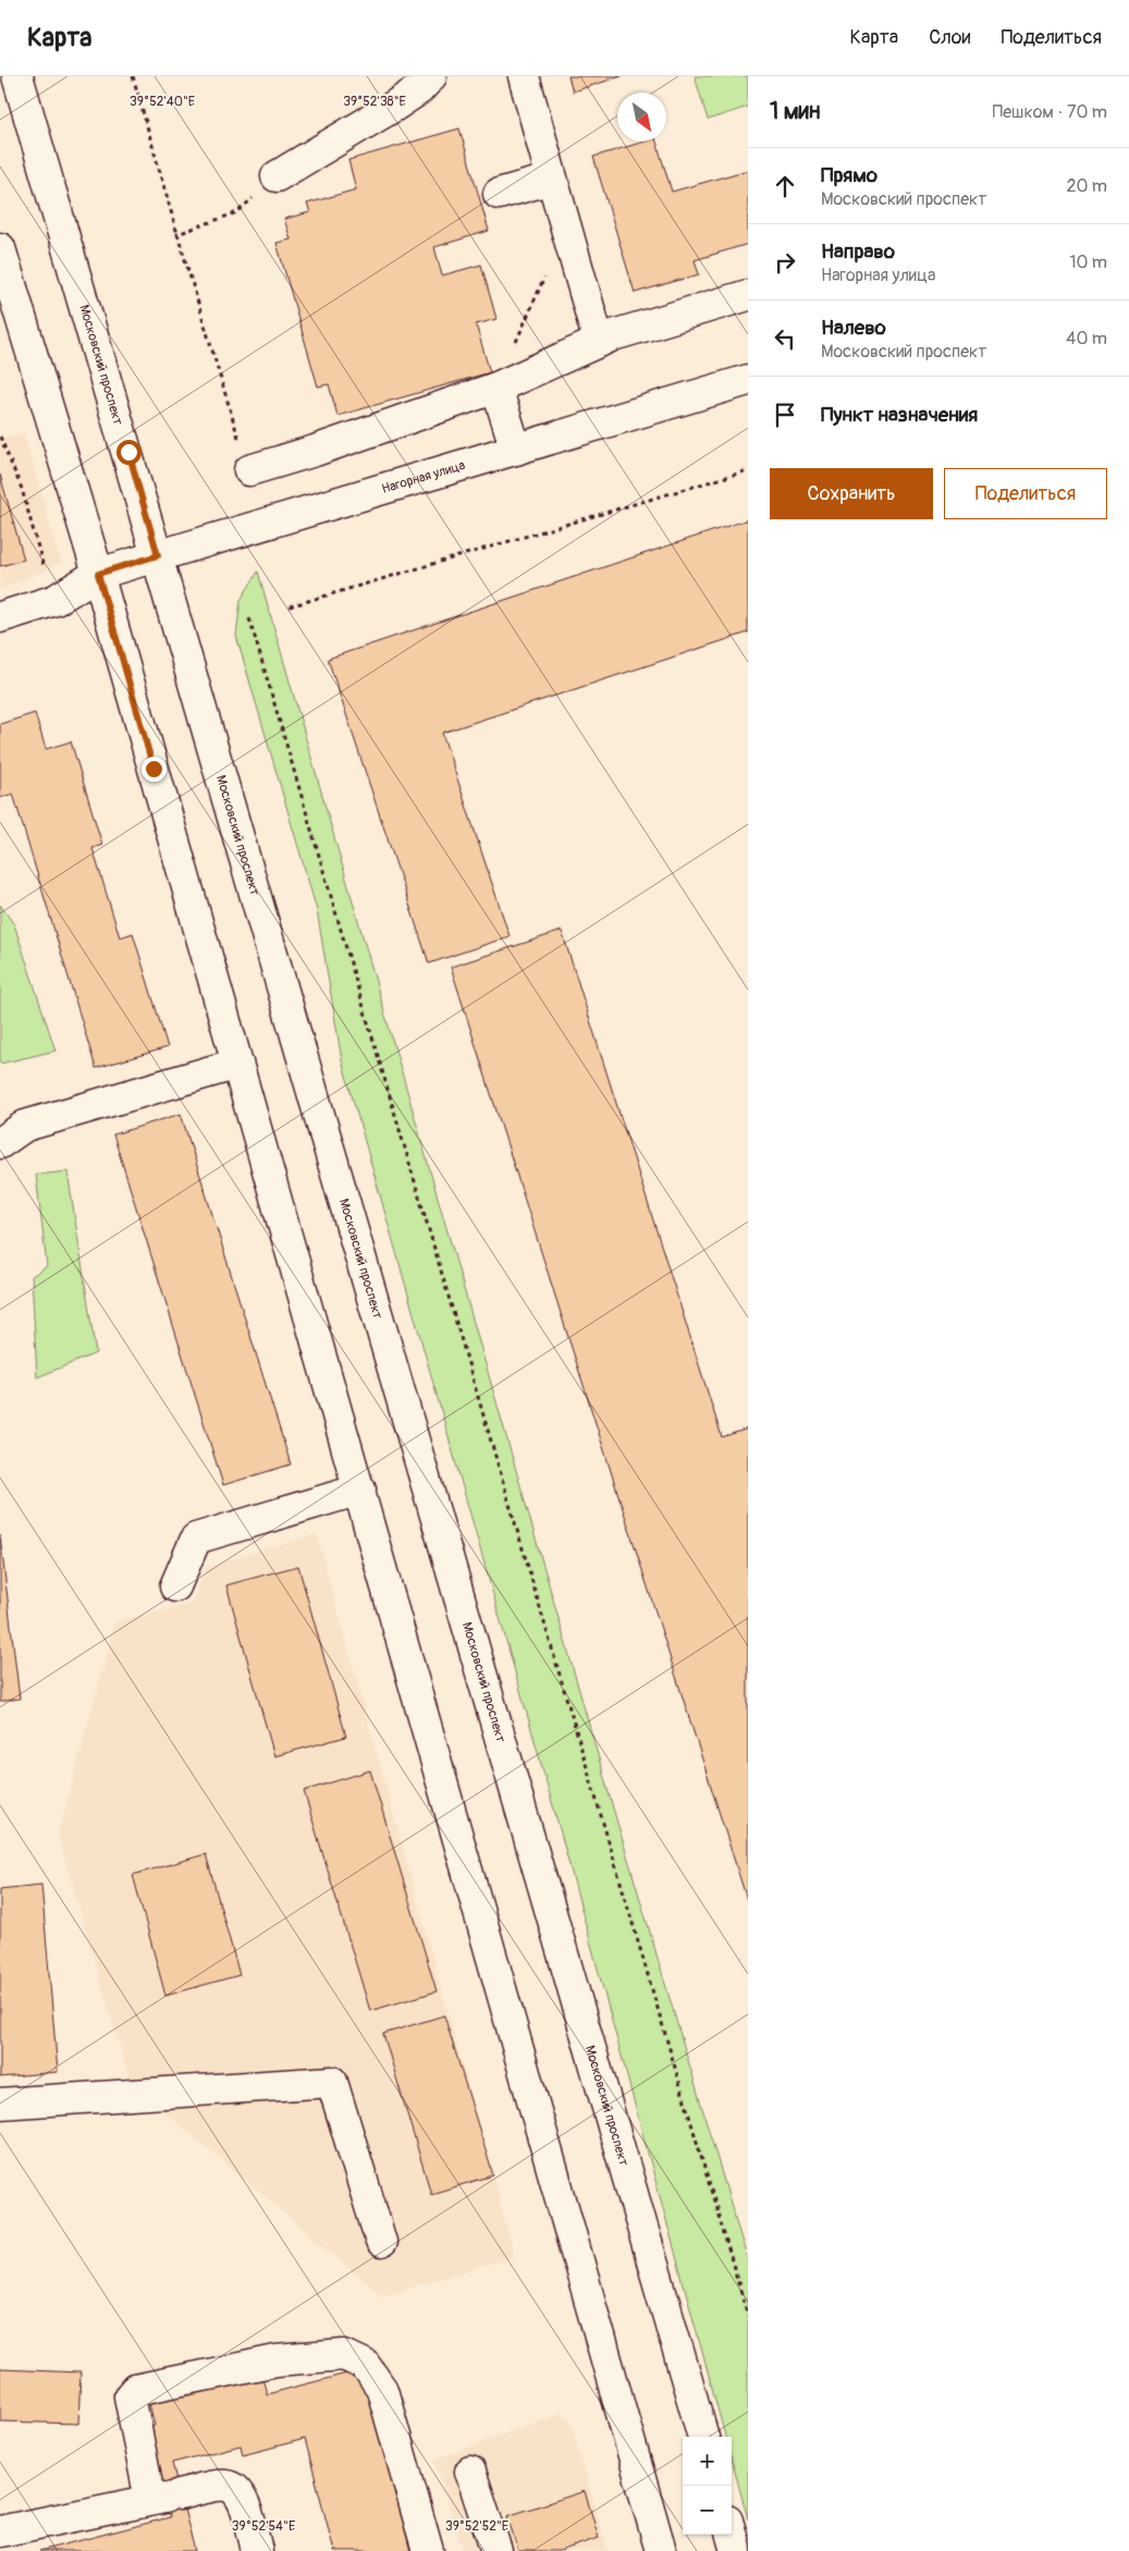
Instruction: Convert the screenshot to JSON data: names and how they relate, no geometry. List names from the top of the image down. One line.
{"streets":{"main road":["Московский проспект","Нагорная улица"]},"crossings":[["Московский проспект","Нагорная улица"]],"north":"bottom right","page":{"header":"Карта","nav":["Карта","Слои","Поделиться"],"heading":["1 мин","Пешком · 70 m"],"list":[["Прямо","Московский проспект","20 m"],["Направо","Нагорная улица","10 m"],["Налево","Московский проспект","40 m"],"Пункт назначения"],"buttons":["Сохранить","Поделиться"],"map_buttons":["+","−"]},"coordinates":["39°52'40\"E","39°52'38\"E","39°52'54\"E","39°52'52\"E"]}
